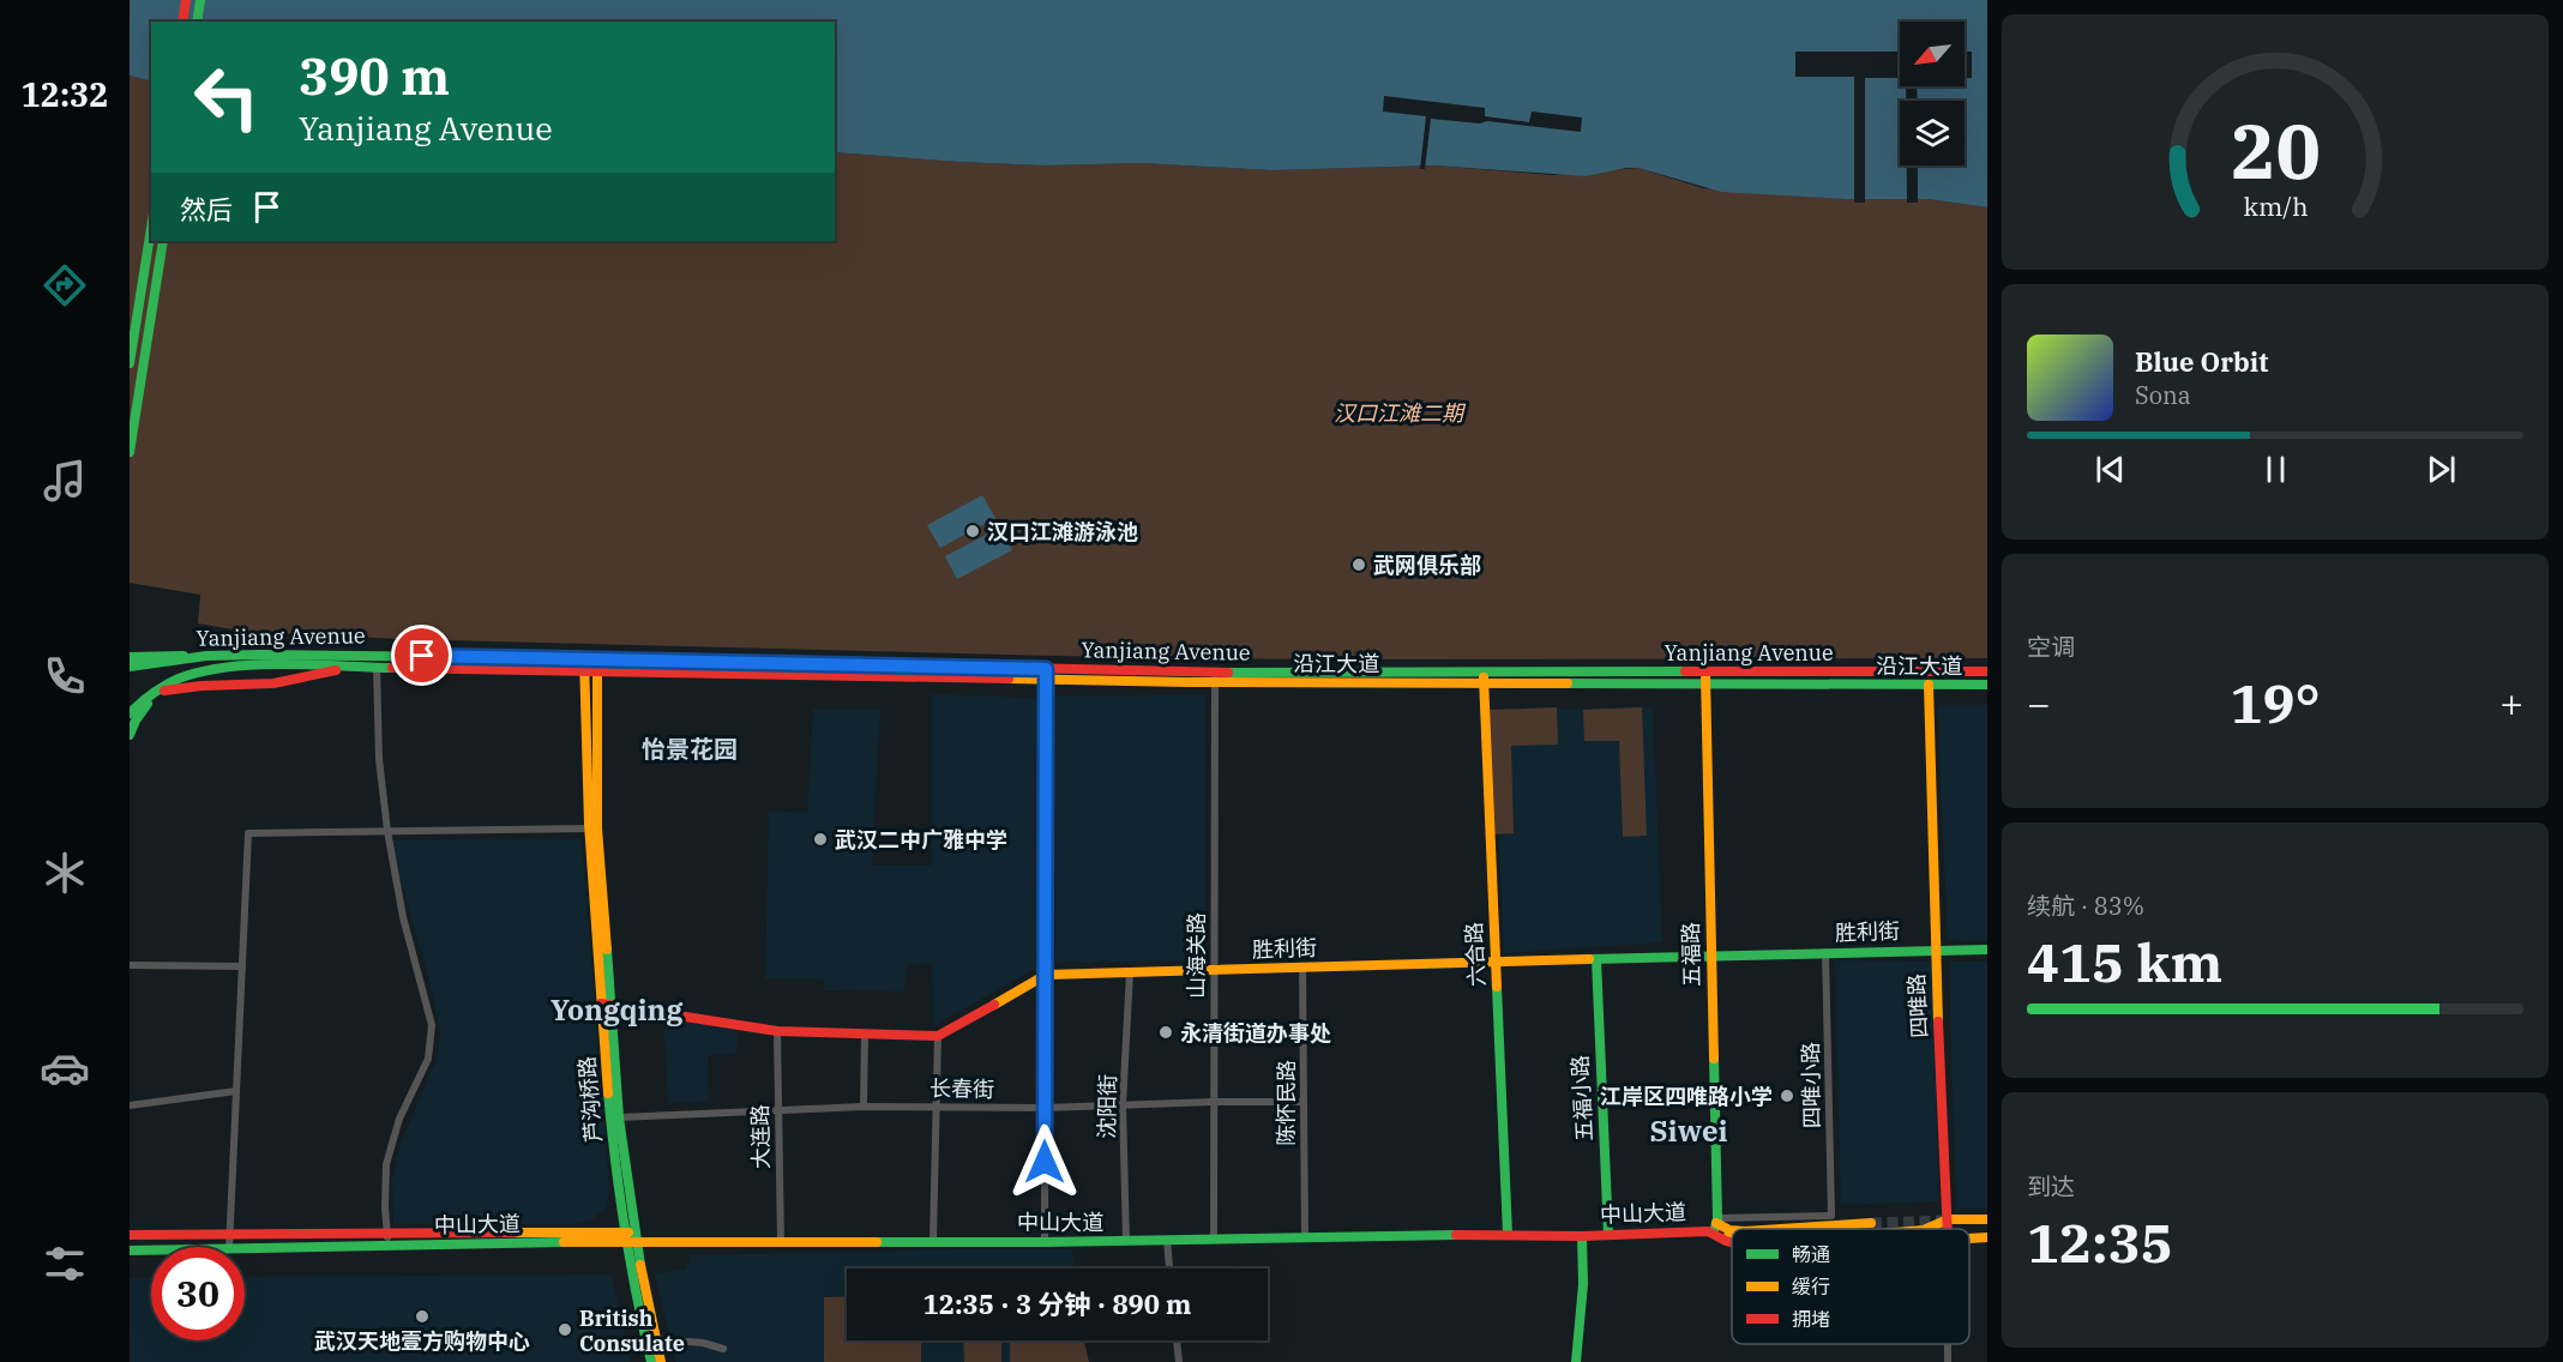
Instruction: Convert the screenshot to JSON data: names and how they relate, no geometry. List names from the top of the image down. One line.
{"streets":{"main road":["Yanjiang Avenue","沿江大道","胜利街","六合路","五福路","四唯路","五福小路","芦沟桥路","中山大道"],"street":["山海关路","四唯小路","长春街","陈怀民路","沈阳街","大连路"]},"crossings":[["Yanjiang Avenue","沿江大道"],["Yanjiang Avenue","六合路"],["Yanjiang Avenue","五福路"],["Yanjiang Avenue","山海关路"],["Yanjiang Avenue","芦沟桥路"],["沿江大道","六合路"],["沿江大道","五福路"],["沿江大道","山海关路"],["沿江大道","四唯路"],["沿江大道","芦沟桥路"],["胜利街","六合路"],["胜利街","五福路"],["胜利街","山海关路"],["胜利街","四唯路"],["胜利街","四唯小路"],["胜利街","五福小路"],["胜利街","陈怀民路"],["胜利街","沈阳街"],["六合路","中山大道"],["五福路","中山大道"],["山海关路","长春街"],["山海关路","中山大道"],["四唯路","中山大道"],["四唯小路","中山大道"],["长春街","芦沟桥路"],["长春街","陈怀民路"],["长春街","沈阳街"],["长春街","大连路"],["五福小路","中山大道"],["芦沟桥路","中山大道"],["陈怀民路","中山大道"],["沈阳街","中山大道"],["大连路","中山大道"]],"districts":["怡景花园","Yongqing","Siwei"],"parks":["汉口江滩二期"],"places":["汉口江滩游泳池","武网俱乐部","武汉二中广雅中学","永清街道办事处","江岸区四唯路小学","武汉天地壹方购物中心","British Consulate"],"legend":["畅通","缓行","拥堵"],"north":"bottom left","page":{"tabs":"12:32","turn":["390 m","Yanjiang Avenue"],"then":"然后","song":["Blue Orbit","Sona"],"tile":["空调",["续航 · 83%","415 km"],["到达","12:35"]],"heat":["−","19°","+"],"limit":"30","trip":"12:35 · 3 分钟 · 890 m","gauge":["20","km/h"]}}
